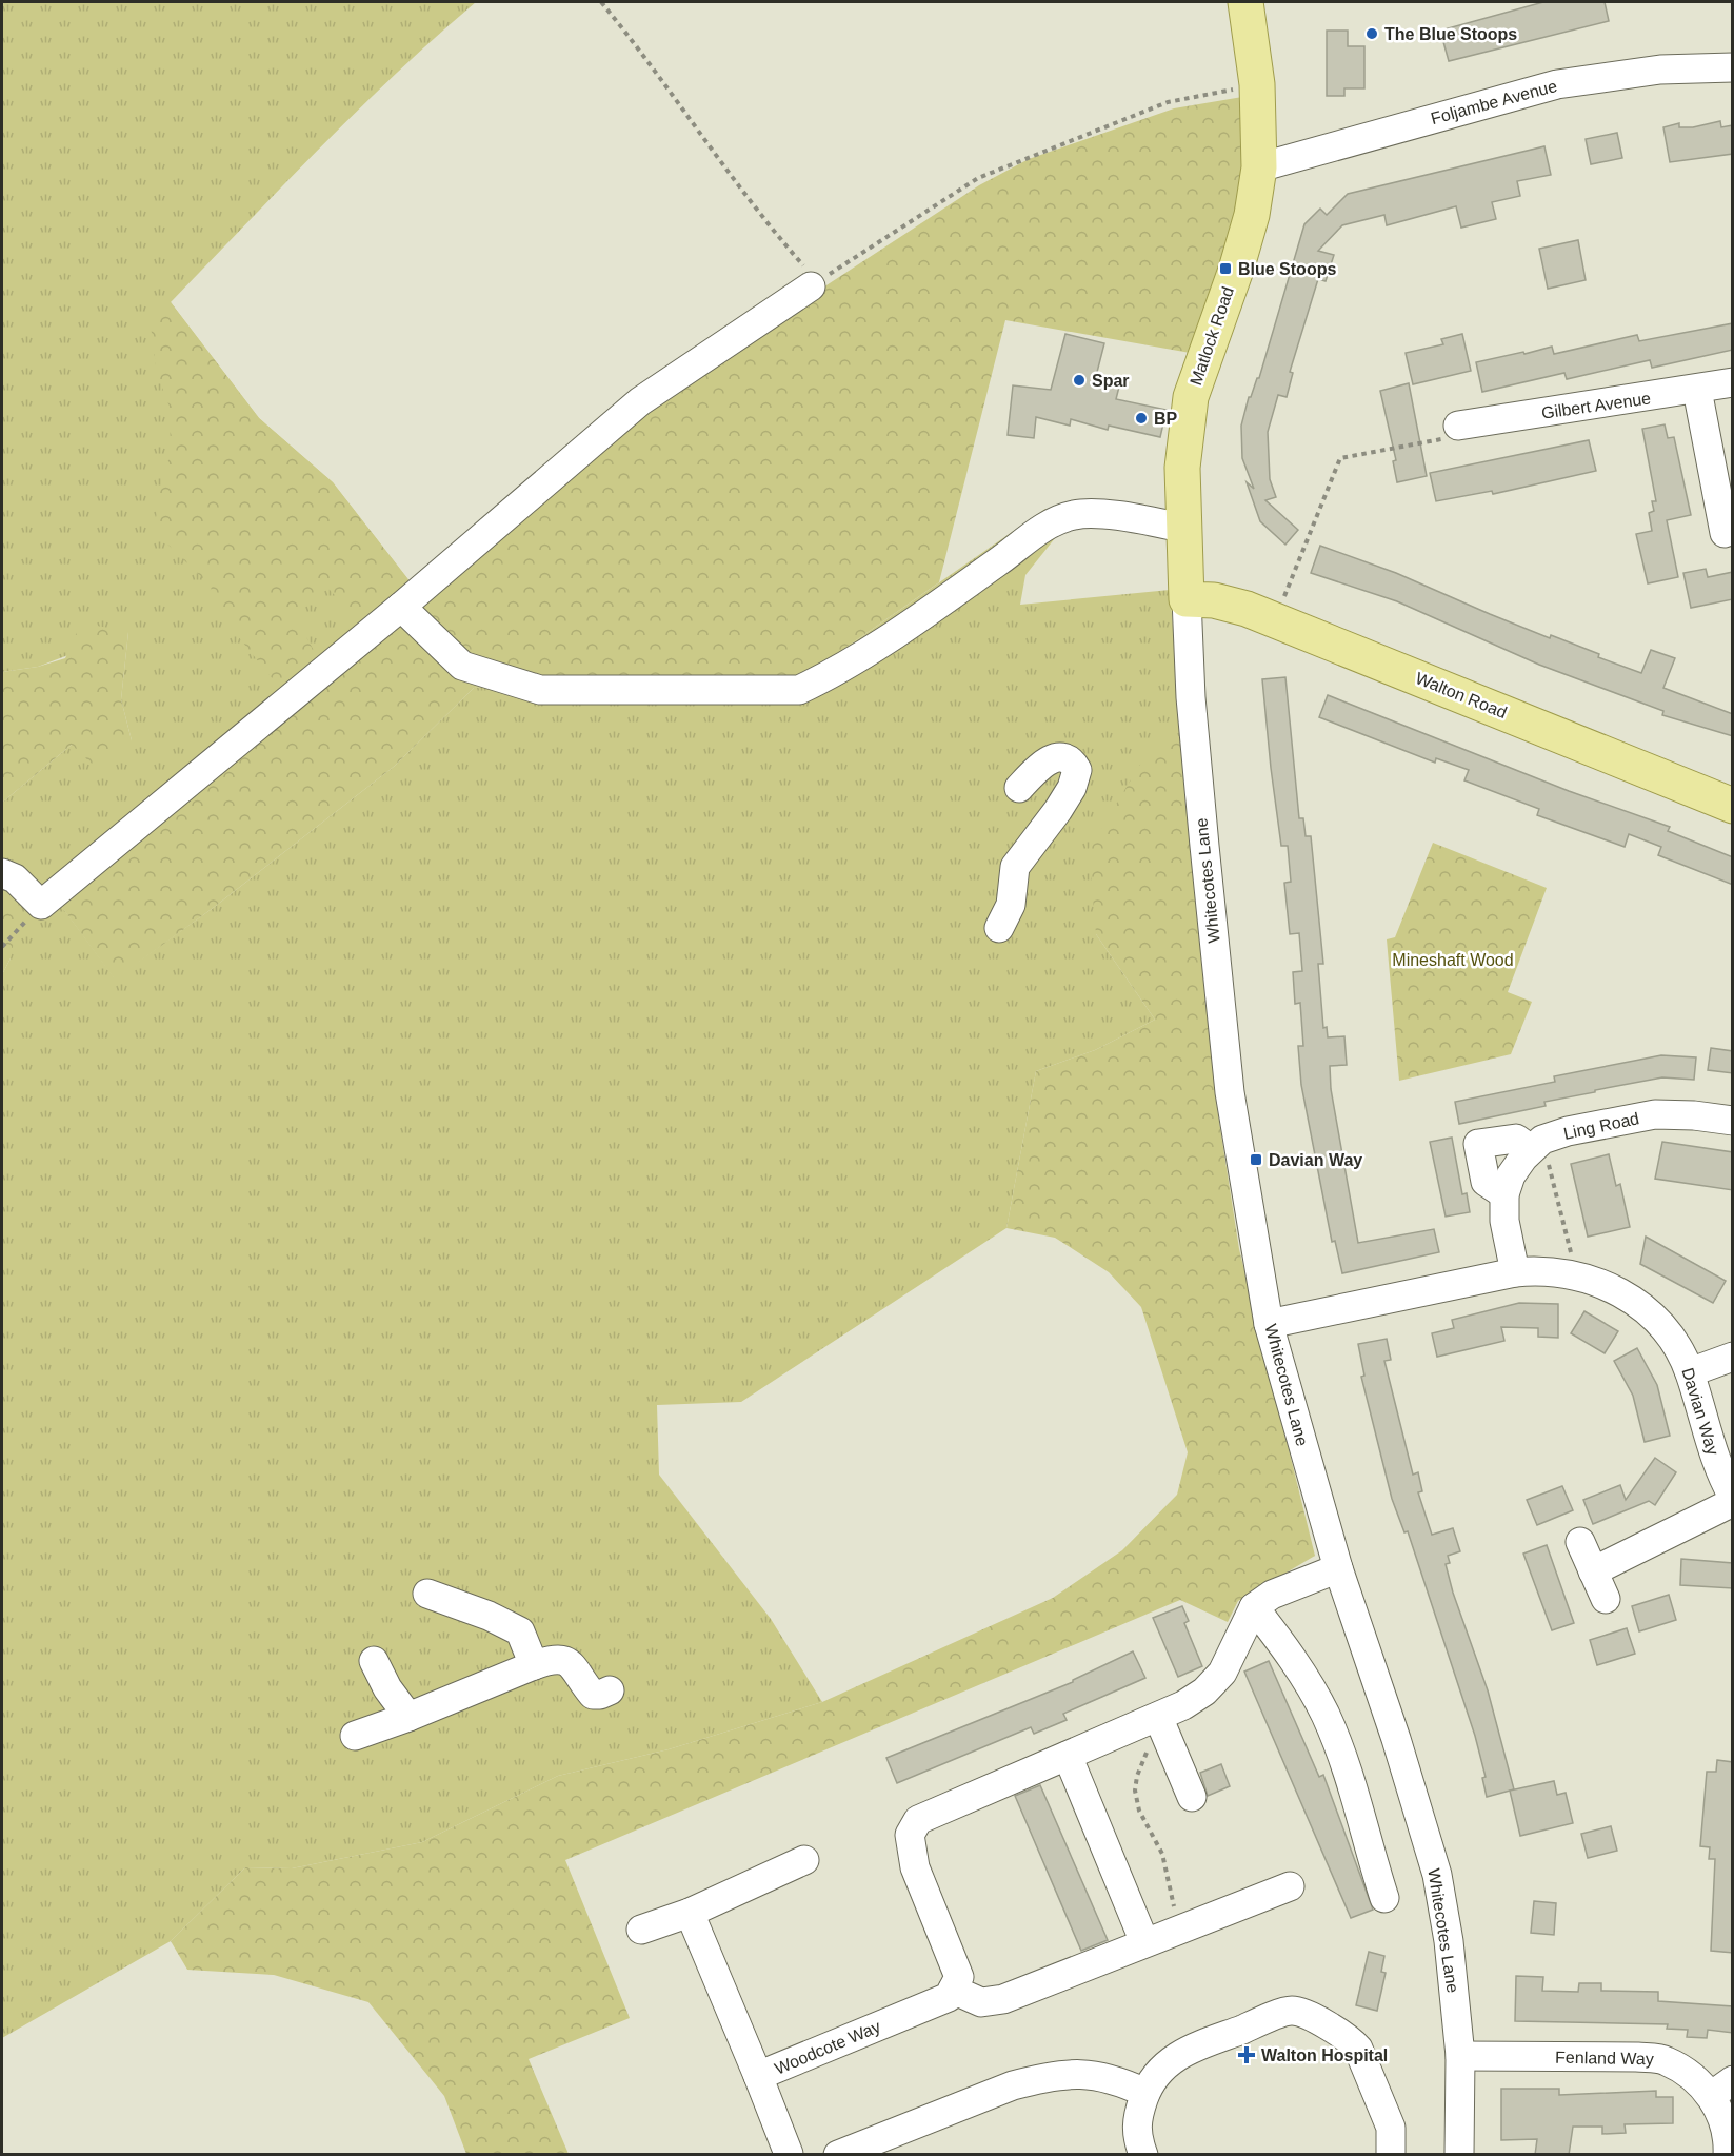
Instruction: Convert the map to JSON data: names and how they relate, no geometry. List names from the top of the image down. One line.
{"streets":{"main road":["Matlock Road","Walton Road"],"street":["Foljambe Avenue","Gilbert Avenue","Whitecotes Lane","Ling Road","Davian Way","Woodcote Way","Fenland Way"]},"crossings":[["Foljambe Avenue","Matlock Road"],["Matlock Road","Walton Road"],["Matlock Road","Whitecotes Lane"],["Walton Road","Whitecotes Lane"],["Whitecotes Lane","Davian Way"],["Whitecotes Lane","Fenland Way"]],"parks":["Mineshaft Wood"],"places":{"other":["The Blue Stoops","Spar","BP"],"transit":["Blue Stoops","Davian Way"],"health":["Walton Hospital"]}}
